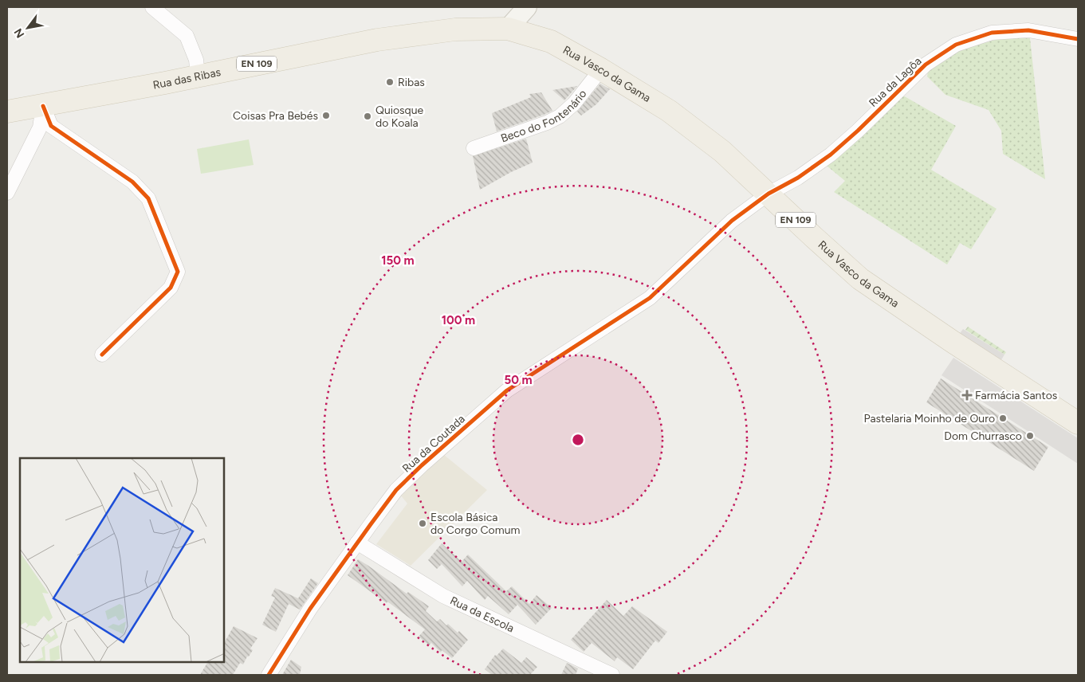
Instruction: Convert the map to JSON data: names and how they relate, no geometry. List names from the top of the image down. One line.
{"streets":{"main road":["EN 109","Rua Vasco da Gama","Rua das Ribas"],"street":["Rua da Lagôa","Beco do Fontenário","Rua da Coutada","Rua da Escola"]},"crossings":[["Rua Vasco da Gama","Rua das Ribas"],["Rua Vasco da Gama","Rua da Lagôa"],["Rua Vasco da Gama","Beco do Fontenário"],["Rua da Lagôa","Rua da Coutada"],["Rua da Coutada","Rua da Escola"]],"places":{"other":["Ribas","Coisas Pra Bebés","Quiosque do Koala","Pastelaria Moinho de Ouro","Dom Churrasco","Escola Básica do Corgo Comum"],"health":["Farmácia Santos"]},"north":"bottom left","rings":["150 m","100 m","50 m"]}
